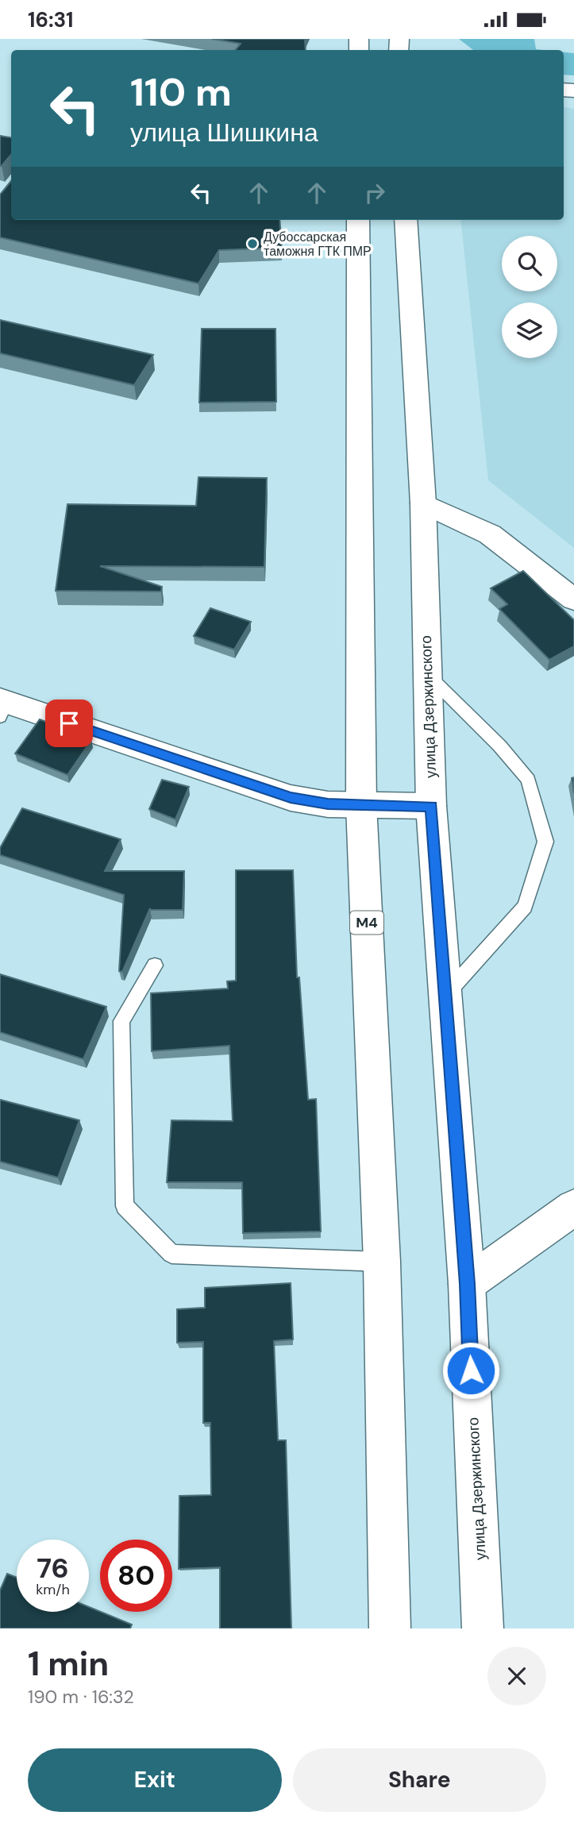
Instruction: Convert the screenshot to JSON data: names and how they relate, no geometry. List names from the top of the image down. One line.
{"streets":{"main road":["улица Дзержинского","M4"]},"places":["Дубоссарская таможня ГТК ПМР"],"page":{"status":"16:31","turn":["110 m","улица Шишкина"],"speed":"76 km/h","limit":"80","heading":["1 min","190 m · 16:32"],"buttons":["Exit","Share"]}}
